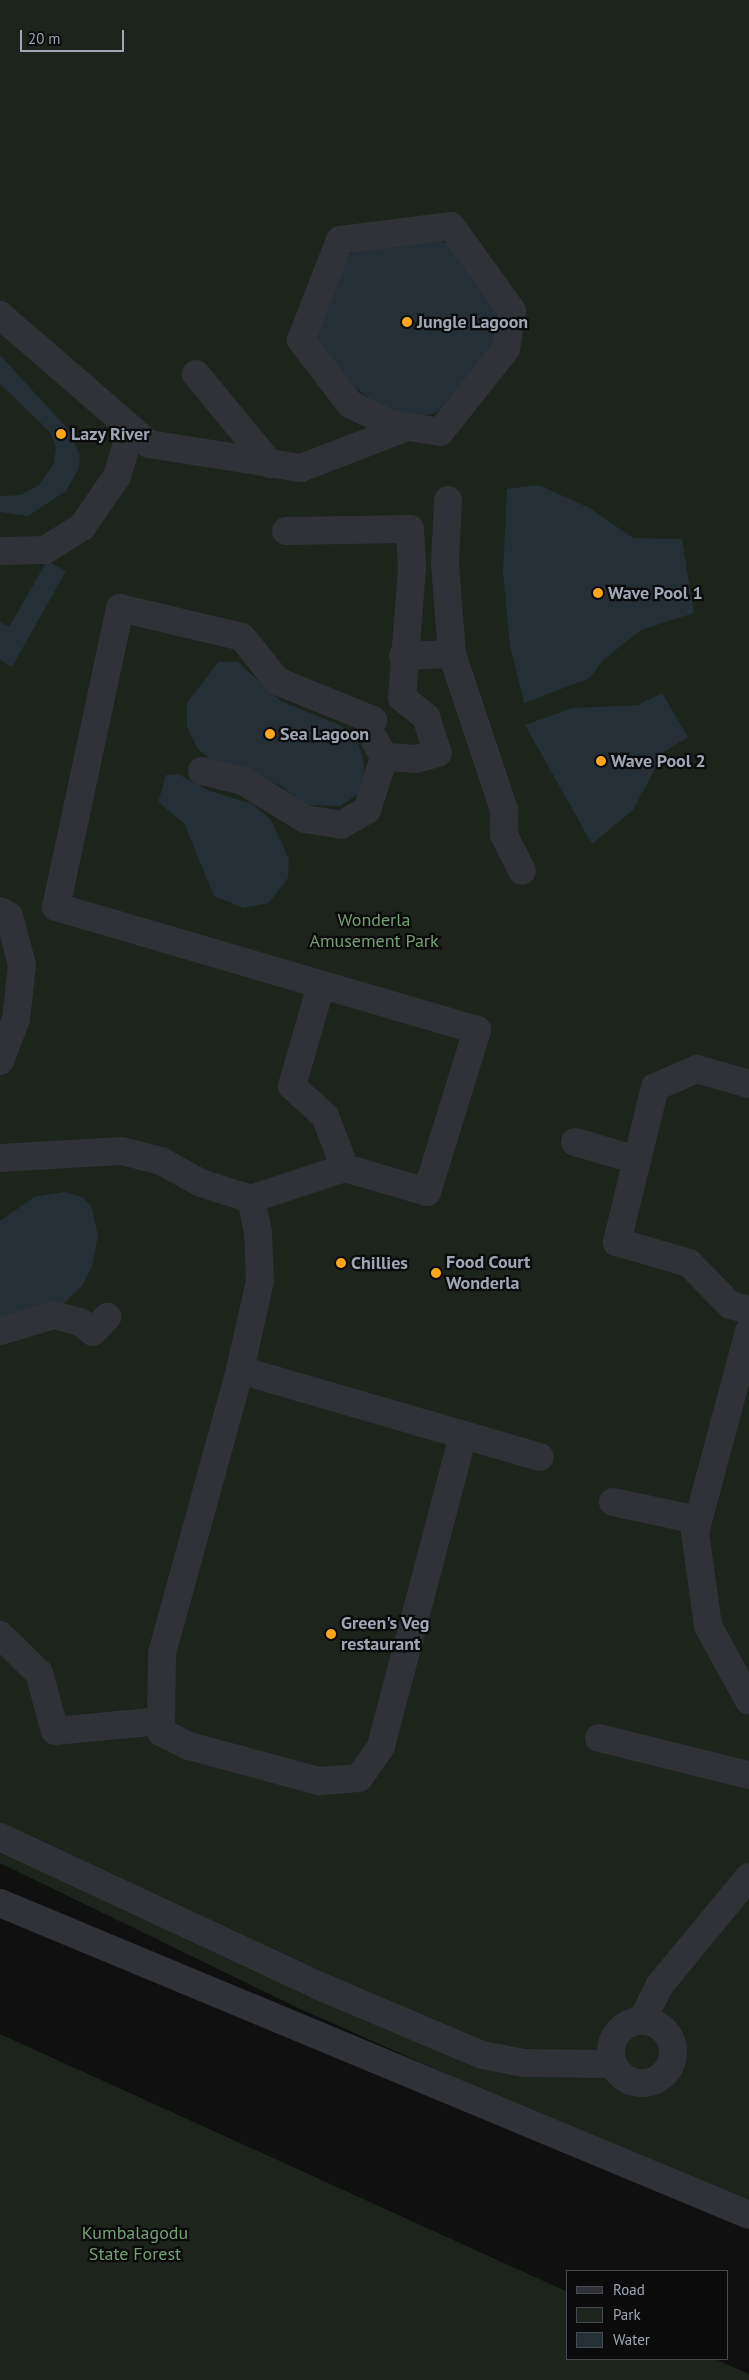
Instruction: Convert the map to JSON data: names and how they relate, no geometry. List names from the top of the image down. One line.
{"parks":["Wonderla Amusement Park","Kumbalagodu State Forest"],"places":["Jungle Lagoon","Lazy River","Wave Pool 1","Sea Lagoon","Wave Pool 2","Chillies","Food Court Wonderla","Green's Veg restaurant"],"legend":["Road","Park","Water"],"scale_bar":"20 m"}
